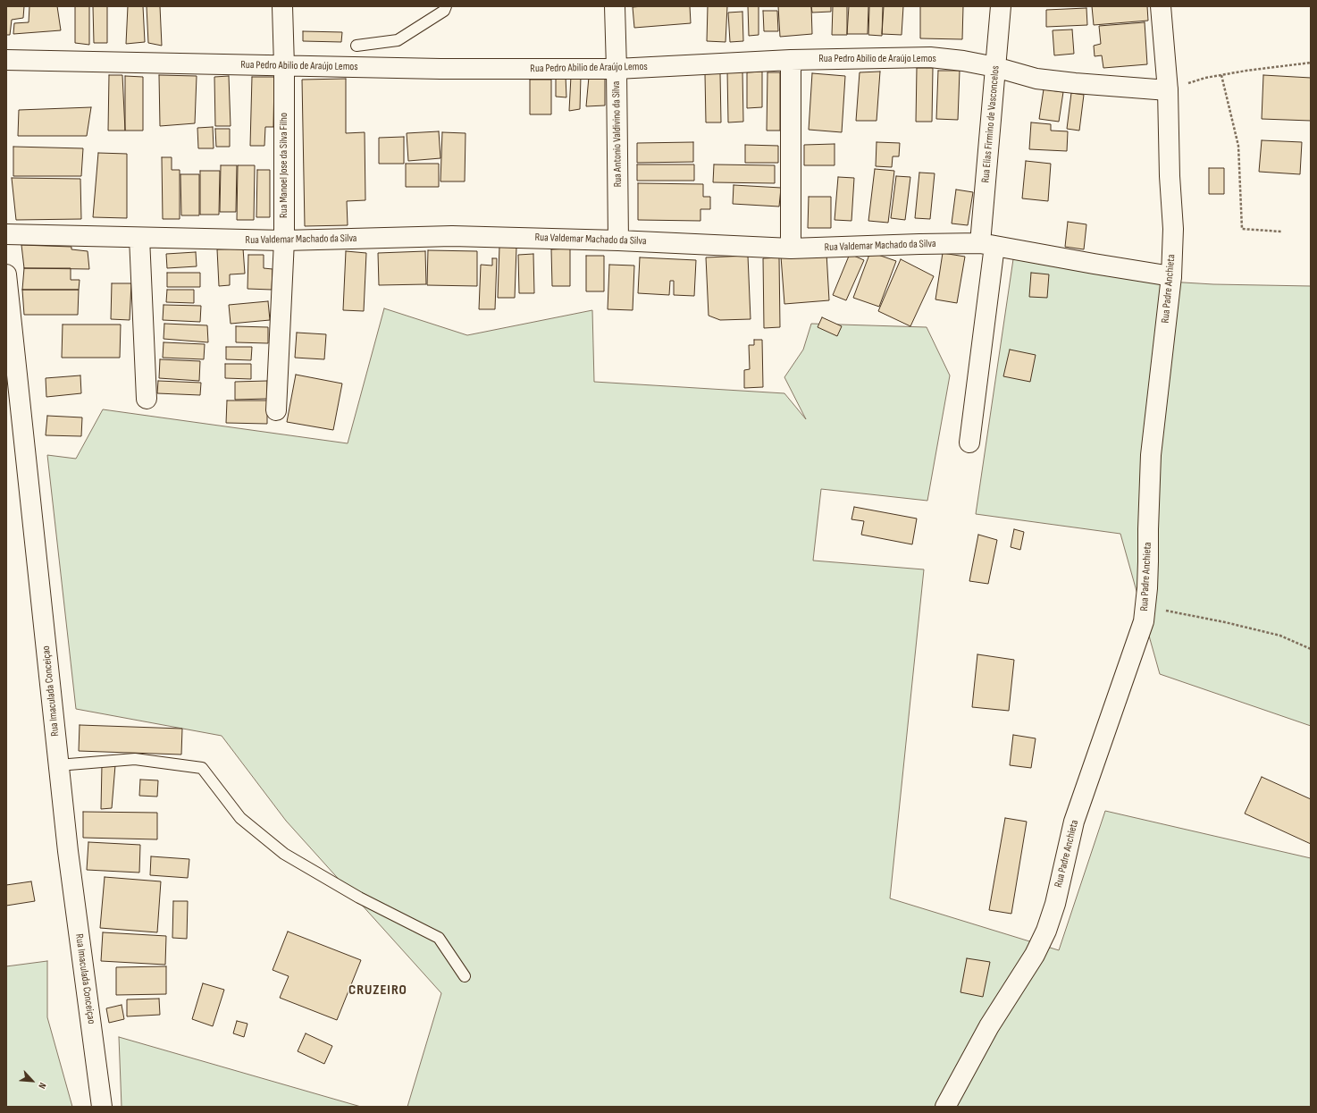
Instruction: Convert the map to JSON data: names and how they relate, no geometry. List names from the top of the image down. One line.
{"streets":{"street":["Rua Pedro Abilio de Araújo Lemos","Rua Elias Firmino de Vasconcelos","Rua Antonio Valdivino da Silva","Rua Manoel Jose da Silva Filho","Rua Valdemar Machado da Silva","Rua Padre Anchieta","Rua Imaculada Conceiçao"]},"crossings":[["Rua Pedro Abilio de Araújo Lemos","Rua Elias Firmino de Vasconcelos"],["Rua Pedro Abilio de Araújo Lemos","Rua Antonio Valdivino da Silva"],["Rua Pedro Abilio de Araújo Lemos","Rua Manoel Jose da Silva Filho"],["Rua Pedro Abilio de Araújo Lemos","Rua Padre Anchieta"],["Rua Elias Firmino de Vasconcelos","Rua Valdemar Machado da Silva"],["Rua Antonio Valdivino da Silva","Rua Valdemar Machado da Silva"],["Rua Manoel Jose da Silva Filho","Rua Valdemar Machado da Silva"],["Rua Valdemar Machado da Silva","Rua Padre Anchieta"]],"districts":["CRUZEIRO"],"north":"bottom right"}
